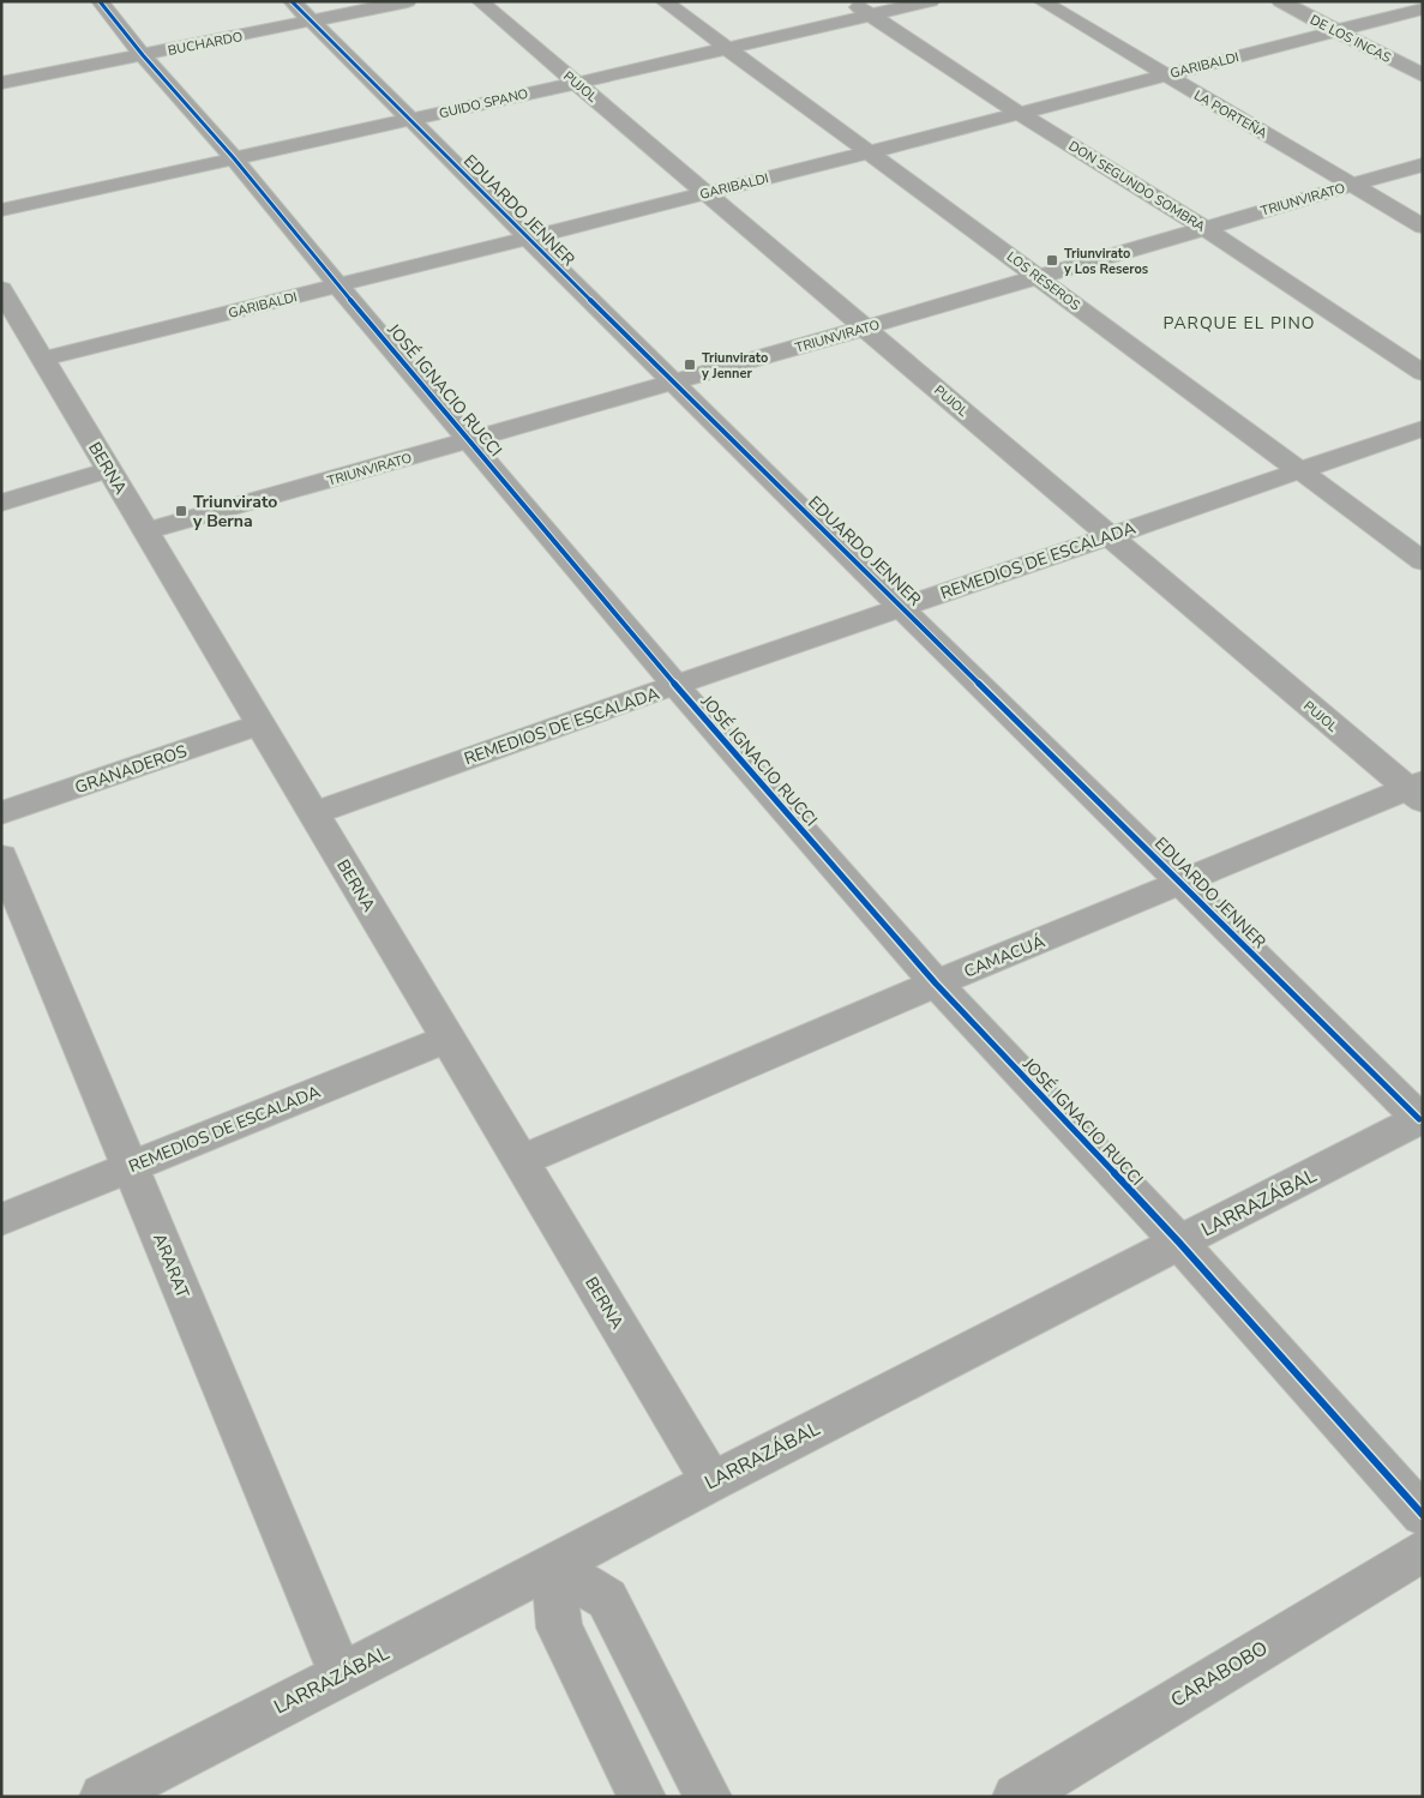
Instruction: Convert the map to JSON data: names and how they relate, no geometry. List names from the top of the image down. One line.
{"streets":{"street":["DE LOS INCAS","BUCHARDO","GARIBALDI","PUJOL","GUIDO SPANO","LA PORTEÑA","DON SEGUNDO SOMBRA","TRIUNVIRATO","EDUARDO JENNER","LOS RESEROS","JOSÉ IGNACIO RUCCI","BERNA","REMEDIOS DE ESCALADA","GRANADEROS","CAMACUÁ","LARRAZÁBAL","ARARAT","CARABOBO"]},"crossings":[["DE LOS INCAS","GARIBALDI"],["BUCHARDO","EDUARDO JENNER"],["BUCHARDO","JOSÉ IGNACIO RUCCI"],["GARIBALDI","PUJOL"],["GARIBALDI","LA PORTEÑA"],["GARIBALDI","DON SEGUNDO SOMBRA"],["GARIBALDI","EDUARDO JENNER"],["GARIBALDI","LOS RESEROS"],["GARIBALDI","JOSÉ IGNACIO RUCCI"],["GARIBALDI","BERNA"],["PUJOL","GUIDO SPANO"],["PUJOL","TRIUNVIRATO"],["PUJOL","REMEDIOS DE ESCALADA"],["PUJOL","CAMACUÁ"],["GUIDO SPANO","DON SEGUNDO SOMBRA"],["GUIDO SPANO","EDUARDO JENNER"],["GUIDO SPANO","LOS RESEROS"],["GUIDO SPANO","JOSÉ IGNACIO RUCCI"],["LA PORTEÑA","TRIUNVIRATO"],["DON SEGUNDO SOMBRA","TRIUNVIRATO"],["TRIUNVIRATO","EDUARDO JENNER"],["TRIUNVIRATO","LOS RESEROS"],["TRIUNVIRATO","JOSÉ IGNACIO RUCCI"],["TRIUNVIRATO","BERNA"],["EDUARDO JENNER","REMEDIOS DE ESCALADA"],["EDUARDO JENNER","CAMACUÁ"],["EDUARDO JENNER","LARRAZÁBAL"],["LOS RESEROS","REMEDIOS DE ESCALADA"],["JOSÉ IGNACIO RUCCI","REMEDIOS DE ESCALADA"],["JOSÉ IGNACIO RUCCI","CAMACUÁ"],["JOSÉ IGNACIO RUCCI","LARRAZÁBAL"],["BERNA","REMEDIOS DE ESCALADA"],["BERNA","GRANADEROS"],["BERNA","CAMACUÁ"],["BERNA","LARRAZÁBAL"],["REMEDIOS DE ESCALADA","ARARAT"],["LARRAZÁBAL","ARARAT"]],"districts":["PARQUE EL PINO"],"places":{"transit":["Triunvirato y Los Reseros","Triunvirato y Jenner","Triunvirato y Berna"]}}
